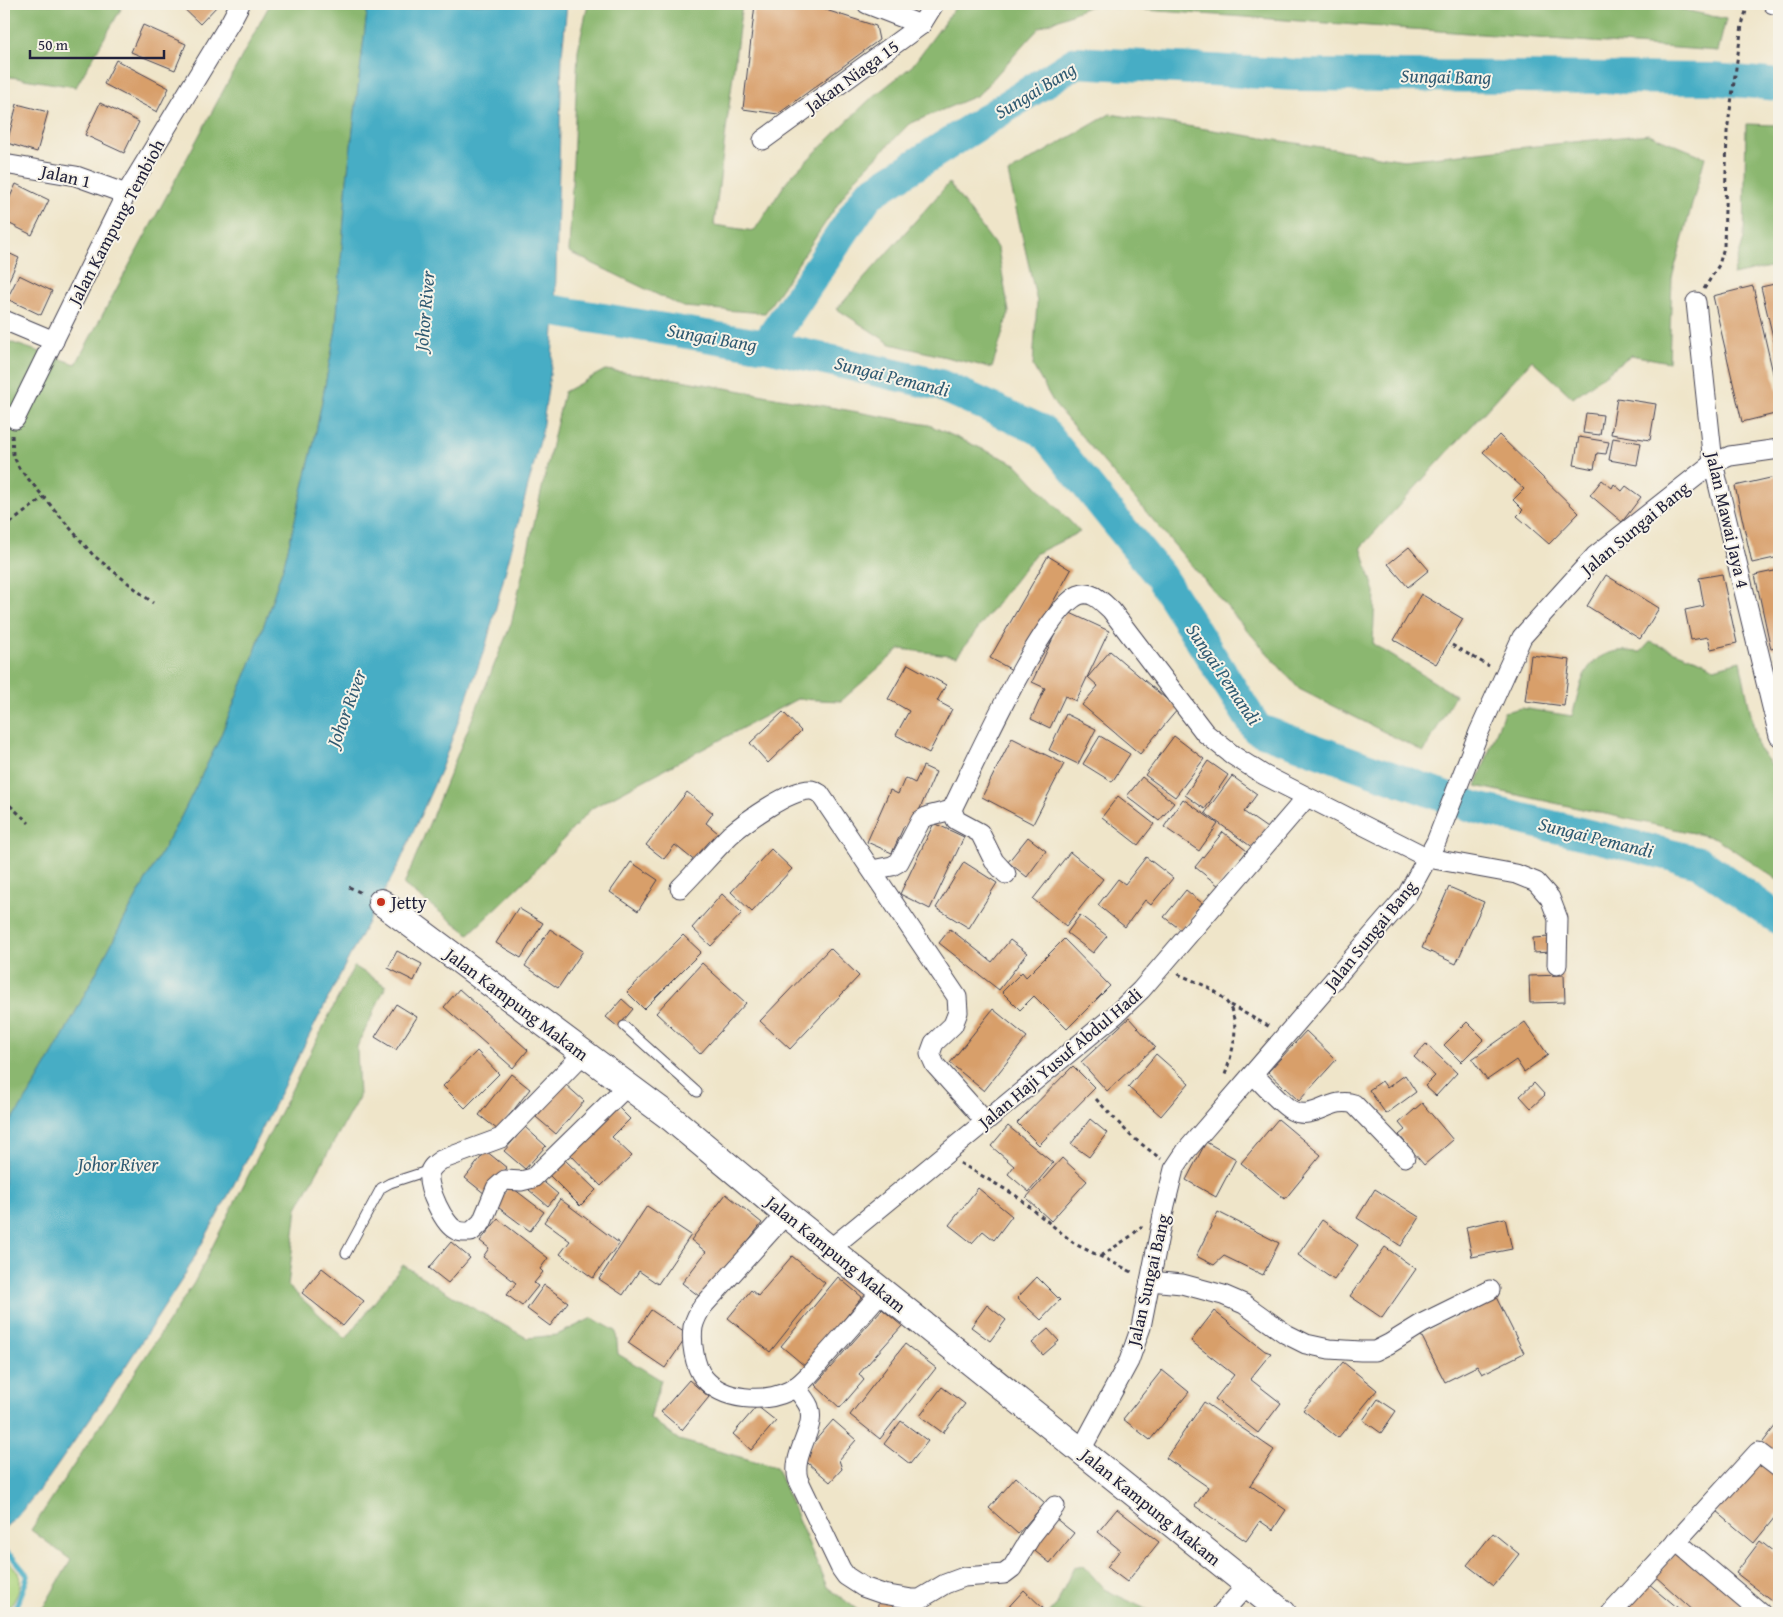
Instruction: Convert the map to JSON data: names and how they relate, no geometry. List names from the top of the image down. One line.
{"streets":{"street":["Jakan Niaga 15","Jalan 1","Jalan Kampung Tembioh","Jalan Mawai Jaya 4","Jalan Sungai Bang","Jalan Kampung Makam","Jalan Haji Yusuf Abdul Hadi"]},"crossings":[["Jalan 1","Jalan Kampung Tembioh"],["Jalan Mawai Jaya 4","Jalan Sungai Bang"],["Jalan Sungai Bang","Jalan Kampung Makam"],["Jalan Kampung Makam","Jalan Haji Yusuf Abdul Hadi"]],"water":["Sungai Bang","Johor River","Sungai Pemandi"],"places":["Jetty"],"scale_bar":"50 m"}
